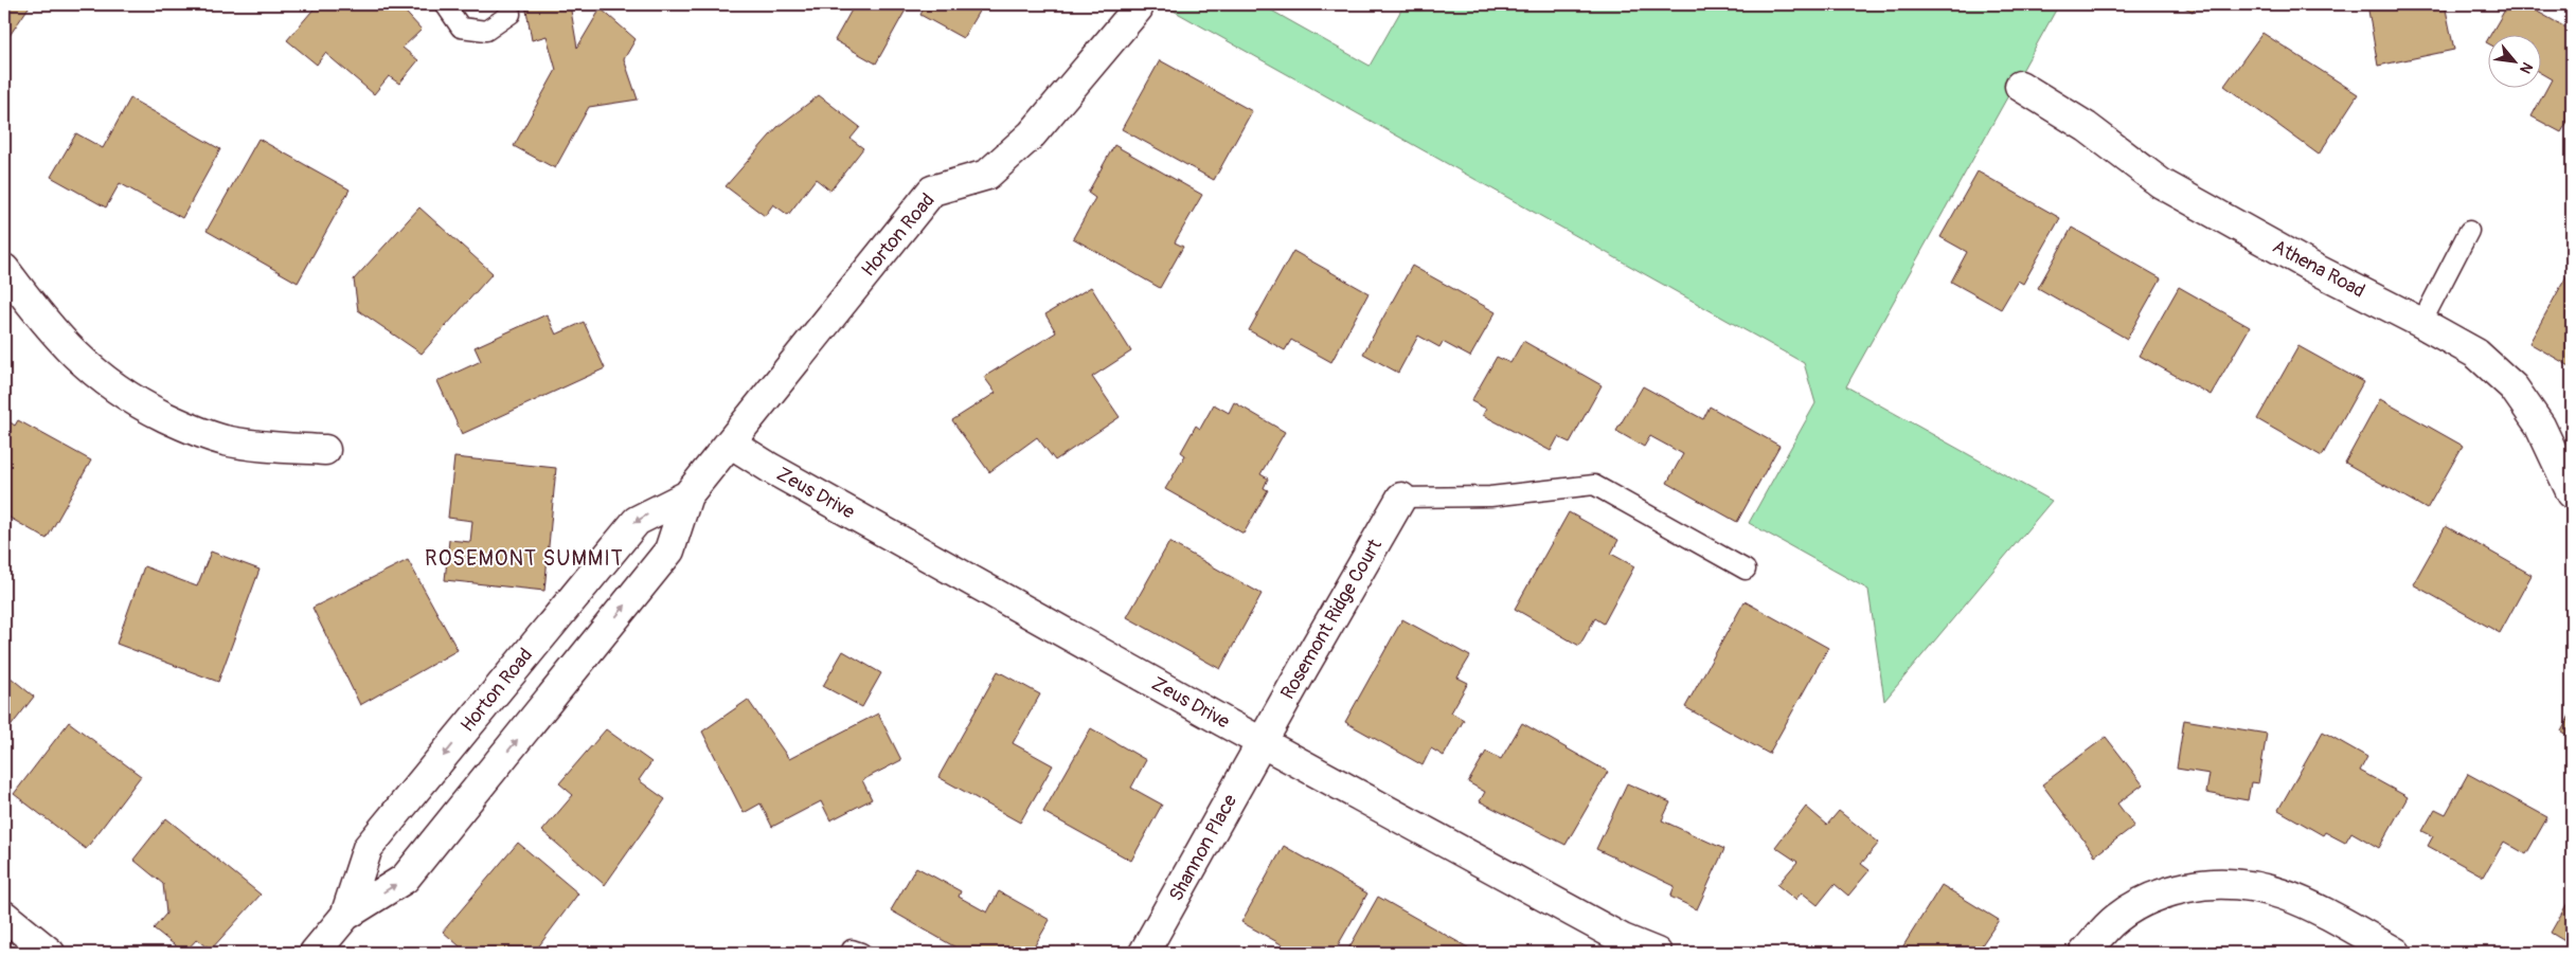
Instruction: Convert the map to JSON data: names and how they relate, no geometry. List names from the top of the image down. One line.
{"streets":{"street":["Horton Road","Athena Road","Zeus Drive","Rosemont Ridge Court","Shannon Place"]},"crossings":[["Horton Road","Zeus Drive"],["Zeus Drive","Rosemont Ridge Court"],["Zeus Drive","Shannon Place"],["Rosemont Ridge Court","Shannon Place"]],"districts":["ROSEMONT SUMMIT"],"north":"bottom right"}
